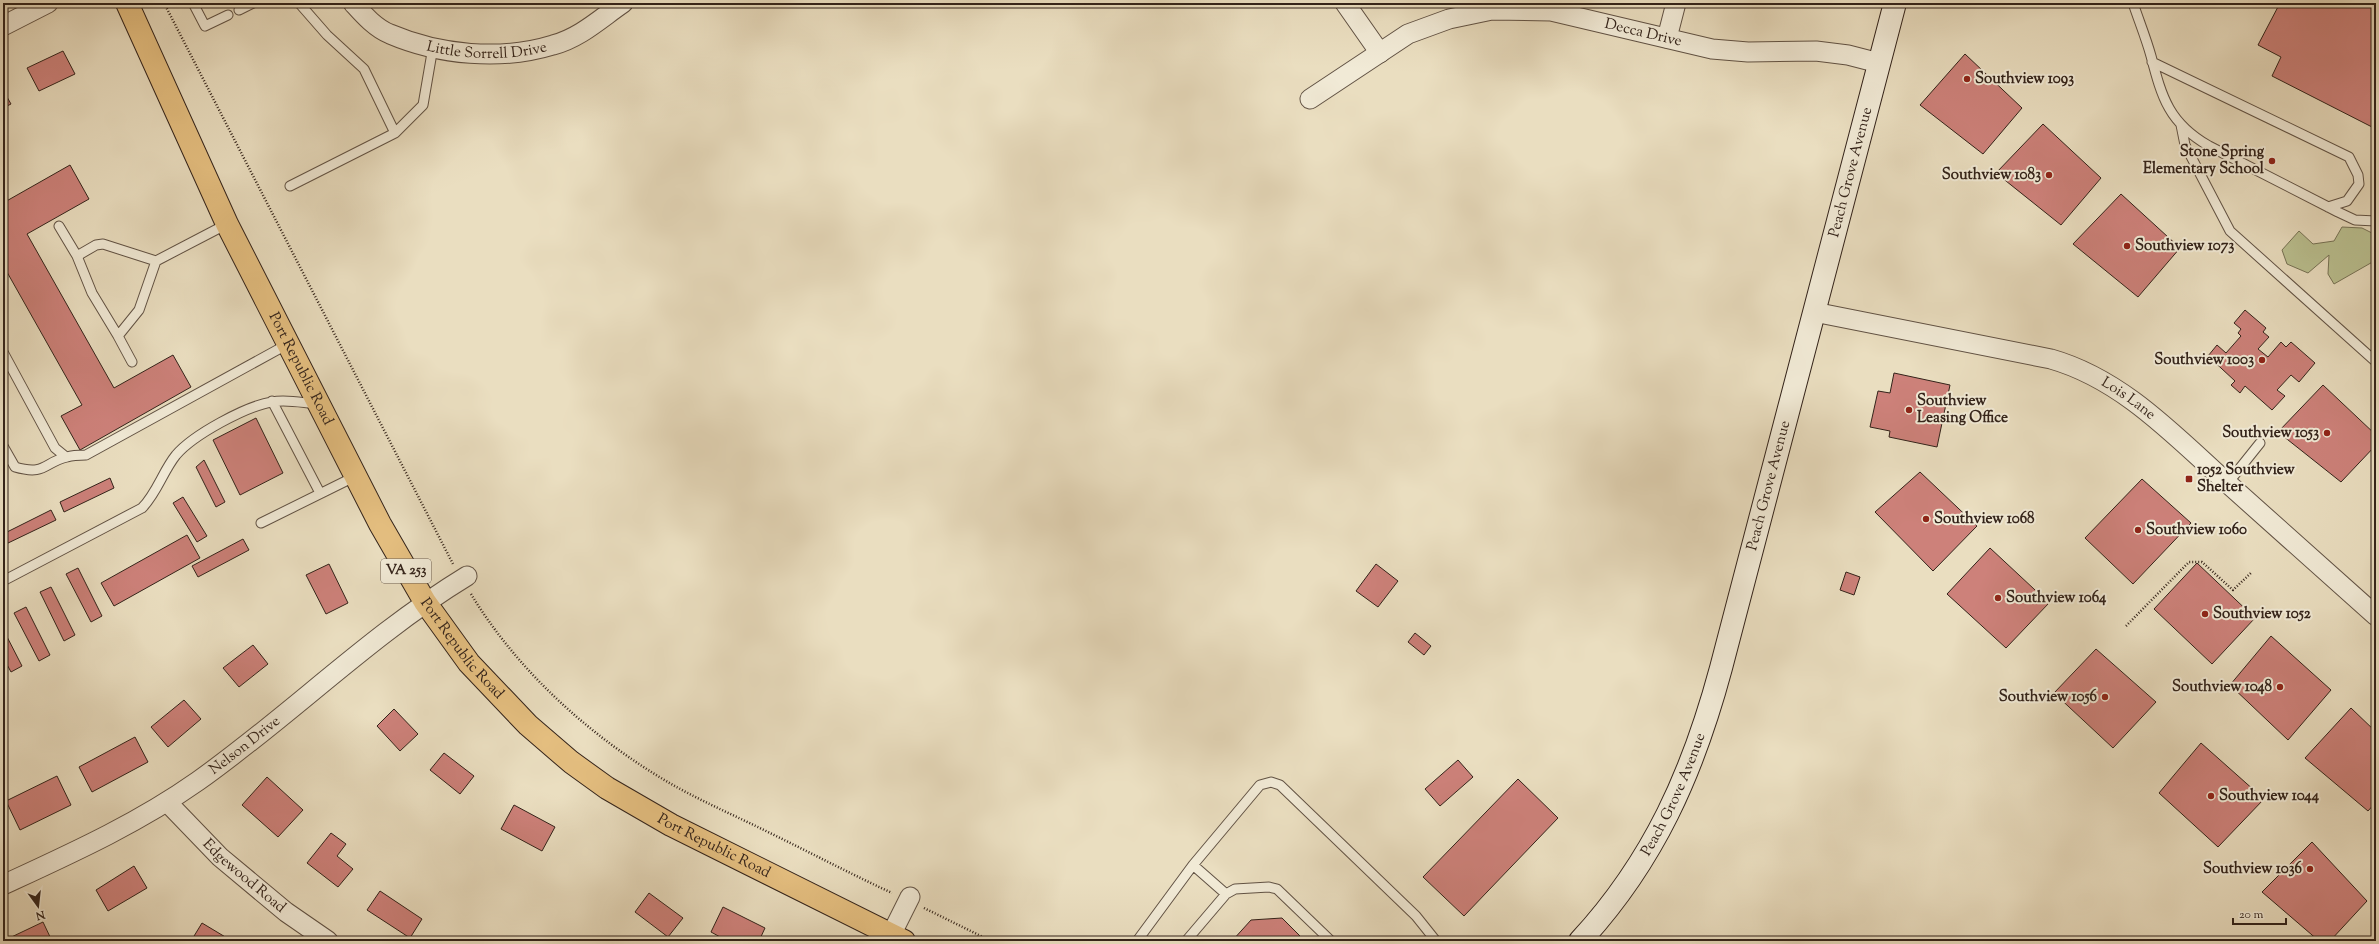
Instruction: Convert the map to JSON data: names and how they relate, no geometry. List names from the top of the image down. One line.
{"streets":{"main road":["Peach Grove Avenue","Port Republic Road","VA 253"],"street":["Decca Drive","Little Sorrell Drive","Lois Lane","Nelson Drive","Edgewood Road"]},"crossings":[["Decca Drive","Peach Grove Avenue"],["Peach Grove Avenue","Lois Lane"],["Port Republic Road","Nelson Drive"],["Nelson Drive","Edgewood Road"]],"places":{"other":["Southview 1093","Stone Spring Elementary School","Southview 1083","Southview 1073","Southview 1003","Southview Leasing Office","Southview 1053","Southview 1068","Southview 1060","Southview 1064","Southview 1052","Southview 1048","Southview 1056","Southview 1044","Southview 1036"],"transit":["1052 Southview Shelter"]},"scale_bar":"20 m","north":"bottom"}
